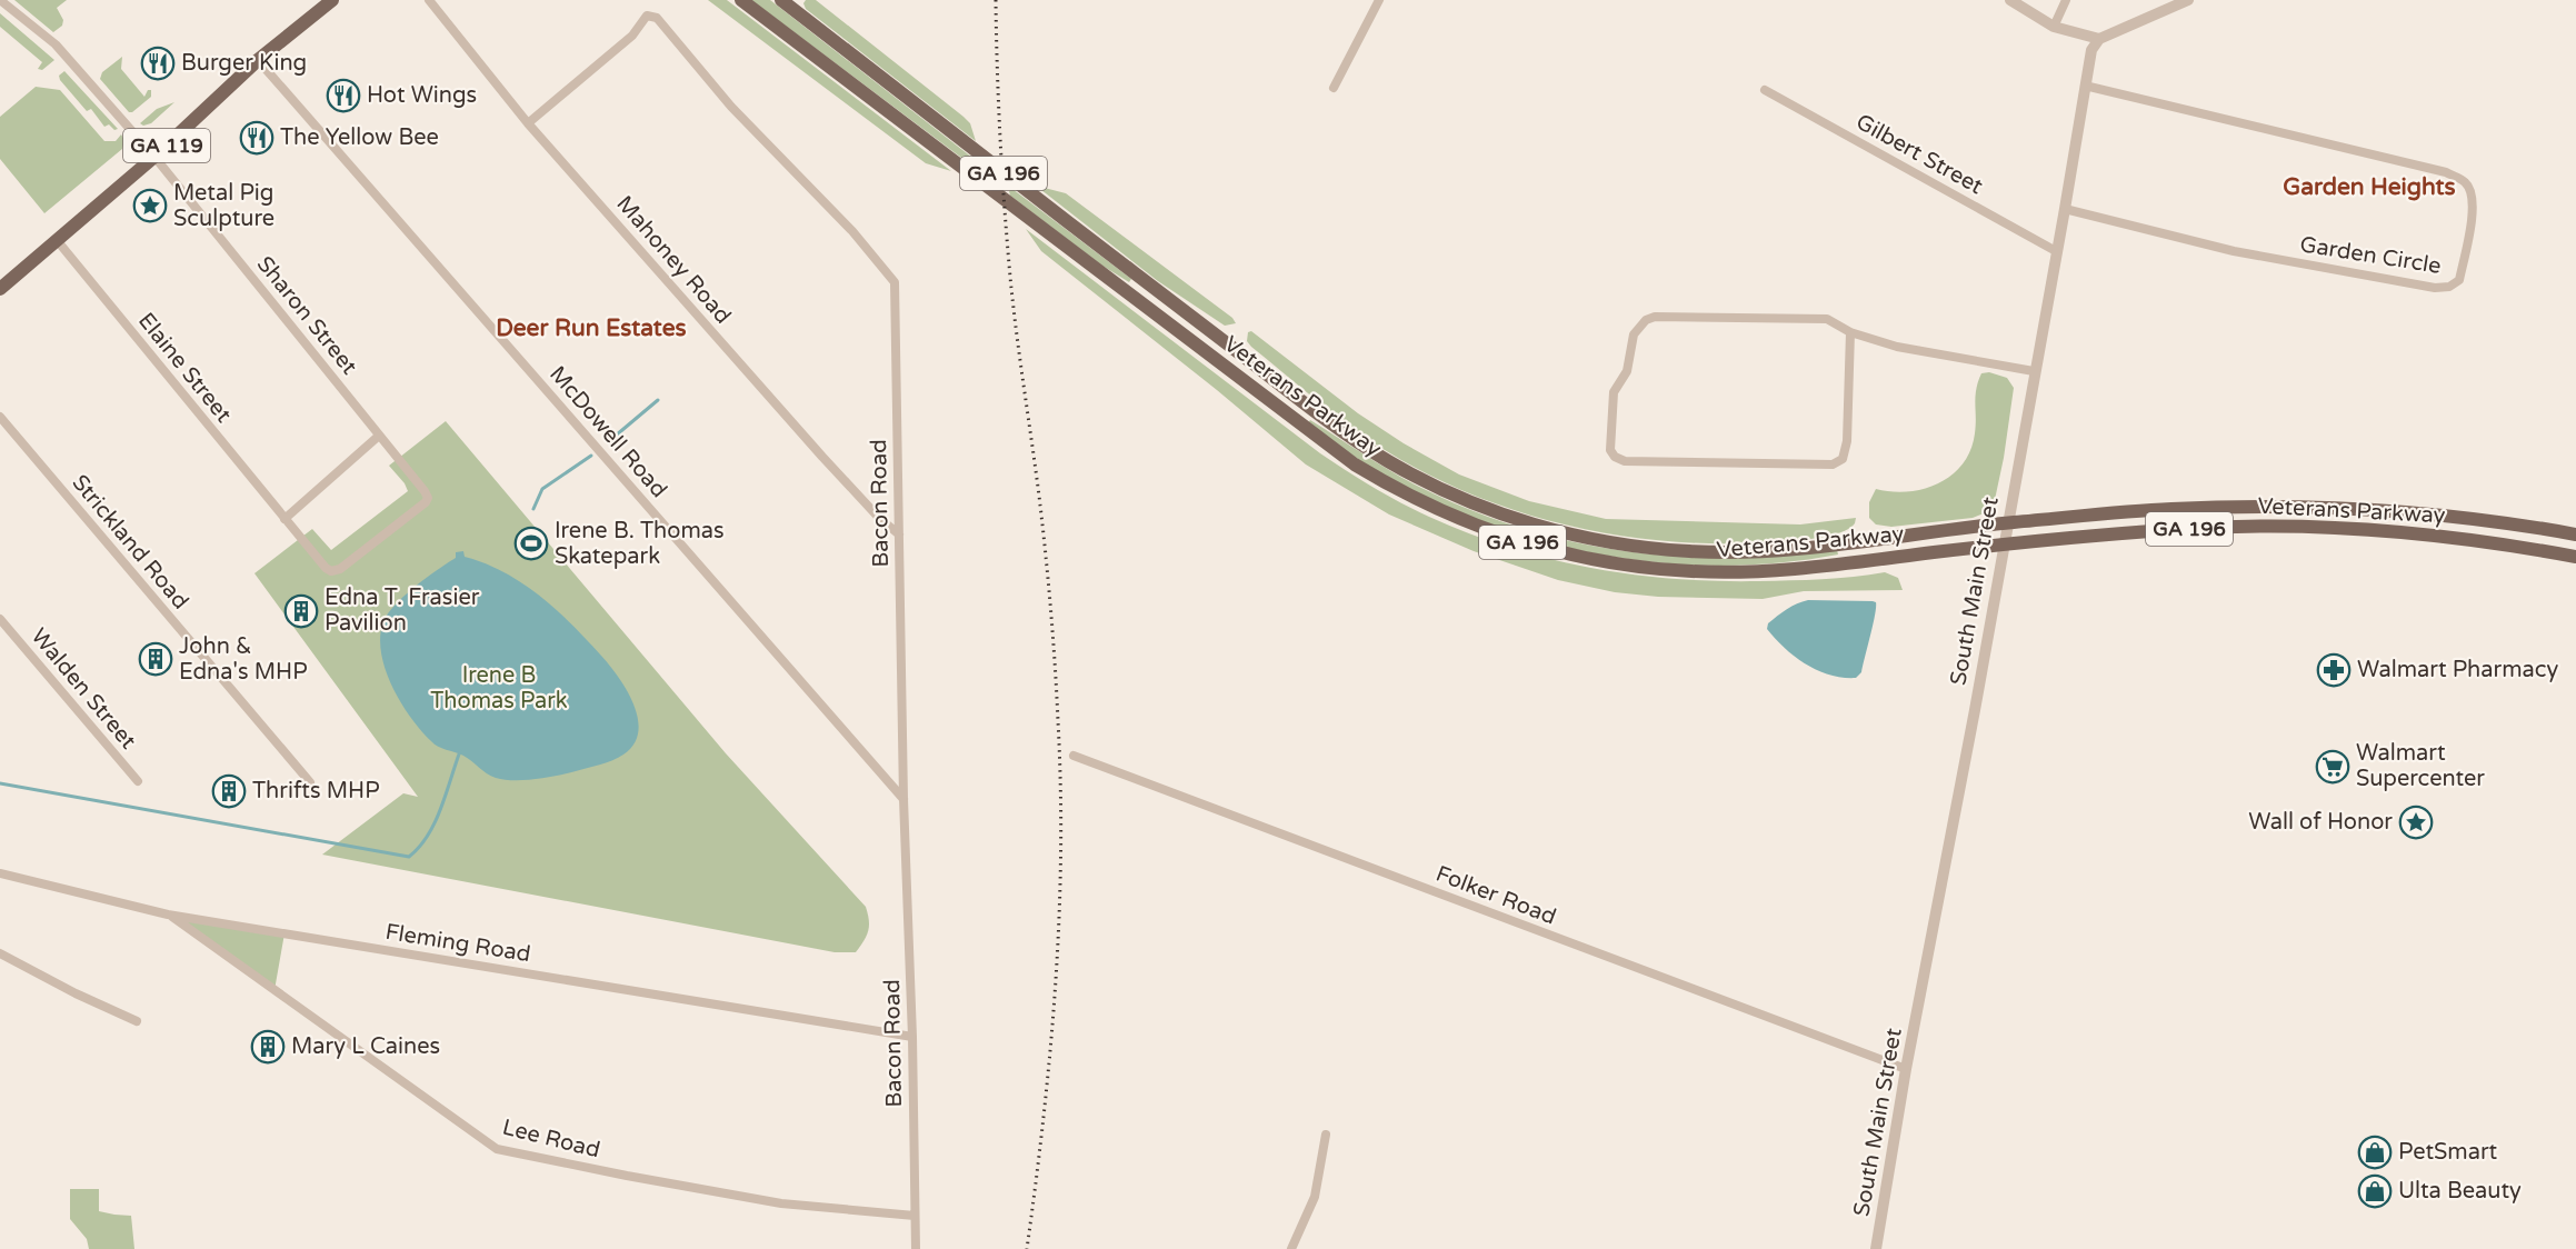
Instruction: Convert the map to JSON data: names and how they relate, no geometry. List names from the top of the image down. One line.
{"streets":{"main road":["GA 119","GA 196","Veterans Parkway"],"street":["Gilbert Street","Garden Circle","Mahoney Road","Sharon Street","Elaine Street","McDowell Road","Bacon Road","Strickland Road","South Main Street","Walden Street","Folker Road","Fleming Road","Lee Road"]},"crossings":[["GA 119","Sharon Street"],["GA 119","Elaine Street"],["GA 119","McDowell Road"],["Gilbert Street","South Main Street"],["Garden Circle","South Main Street"],["Mahoney Road","Bacon Road"],["Sharon Street","Elaine Street"],["Veterans Parkway","South Main Street"],["McDowell Road","Bacon Road"],["Bacon Road","Fleming Road"],["Bacon Road","Lee Road"],["South Main Street","Folker Road"],["Fleming Road","Lee Road"]],"districts":["Garden Heights","Deer Run Estates"],"parks":["Irene B Thomas Park"],"places":{"restaurant":["Burger King","Hot Wings","The Yellow Bee"],"place":["Metal Pig Sculpture","Wall of Honor"],"sports":["Irene B. Thomas Skatepark"],"building":["Edna T. Frasier Pavilion","John & Edna's MHP","Thrifts MHP","Mary L Caines"],"pharmacy":["Walmart Pharmacy"],"supermarket":["Walmart Supercenter"],"shop":["PetSmart","Ulta Beauty"]}}
